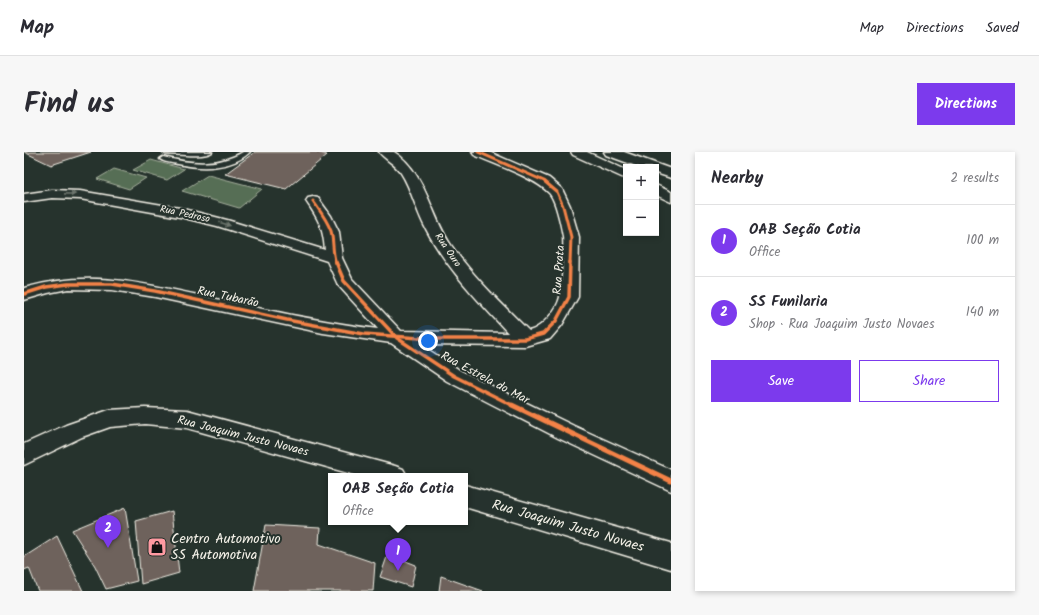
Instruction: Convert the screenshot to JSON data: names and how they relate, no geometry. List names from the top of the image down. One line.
{"streets":{"street":["Rua Pedroso","Rua Ouro","Rua Prata","Rua Tubarão","Rua Estrela do Mar","Rua Joaquim Justo Novaes"]},"crossings":[["Rua Pedroso","Rua Estrela do Mar"],["Rua Ouro","Rua Prata"],["Rua Prata","Rua Tubarão"],["Rua Prata","Rua Estrela do Mar"],["Rua Tubarão","Rua Estrela do Mar"]],"one_way":["Rua Pedroso"],"places":{"shop":["Centro Automotivo SS Automotiva"]},"page":{"header":"Map","nav":["Map","Directions","Saved"],"title":"Find us","buttons":["Directions",["Save","Share"]],"heading":["Nearby","2 results"],"map_buttons":["+","−"],"list":[{"mark":"1","name":"OAB Seção Cotia","note":"Office","value":"100 m"},{"mark":"2","name":"SS Funilaria","note":"Shop · Rua Joaquim Justo Novaes","value":"140 m"}],"popup":["OAB Seção Cotia","Office"],"pins":["2","1"]}}
